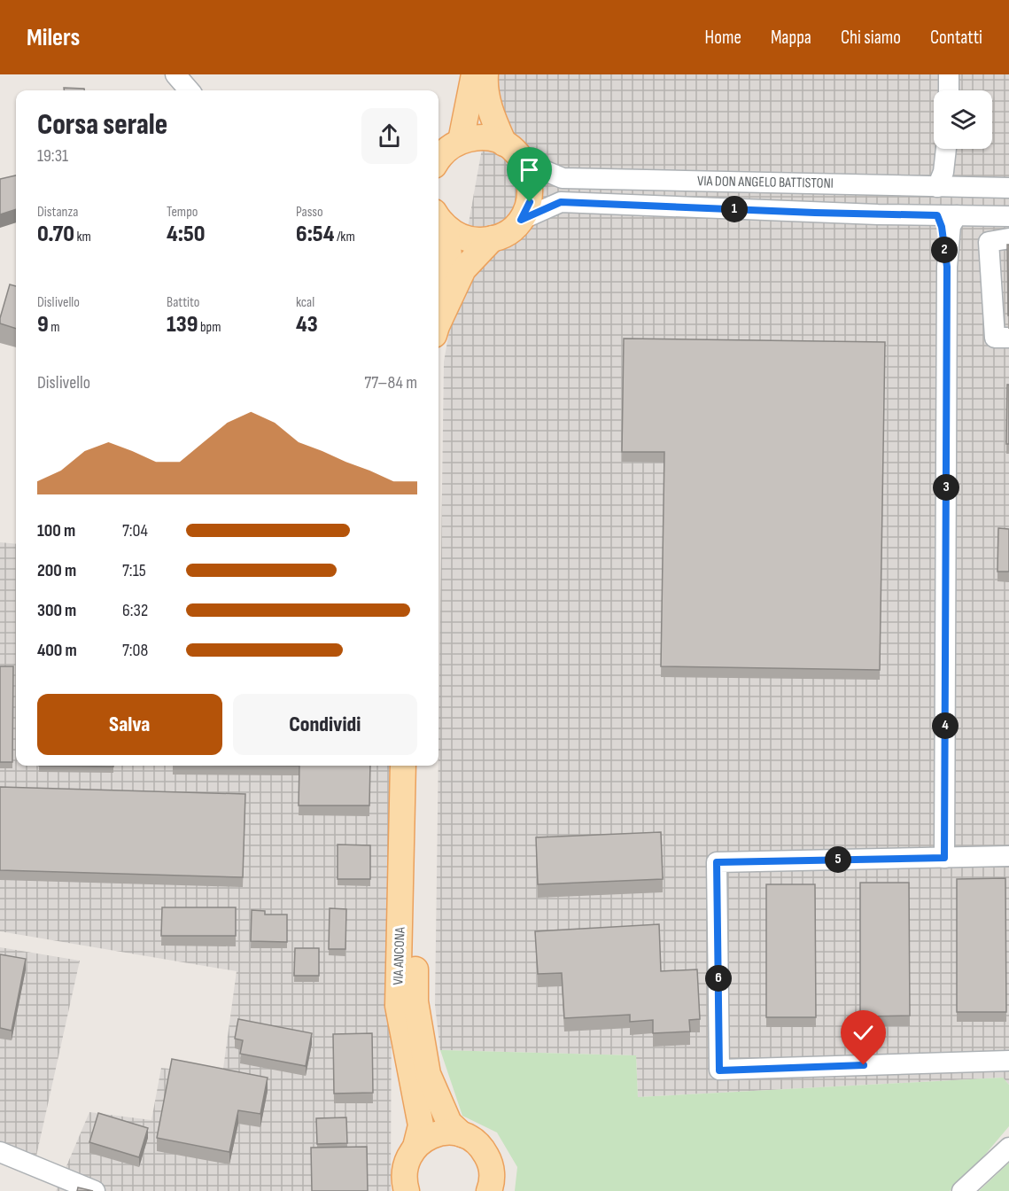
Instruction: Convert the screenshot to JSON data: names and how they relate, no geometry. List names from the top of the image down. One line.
{"streets":{"main road":["VIA ANCONA"],"street":["VIA DON ANGELO BATTISTONI"]},"page":{"header":"Milers","nav":["Home","Mappa","Chi siamo","Contatti"],"heading":["Corsa serale","19:31"],"stats":[["Distanza","0.70 km"],["Tempo","4:50"],["Passo","6:54 /km"],["Dislivello","9 m"],["Battito","139 bpm"],["kcal","43"]],"pins":["1","2","3","4","5","6"],"chart":["Dislivello","77–84 m"],"list":[{"name":"100 m","note":"7:04"},{"name":"200 m","note":"7:15"},{"name":"300 m","note":"6:32"},{"name":"400 m","note":"7:08"}],"buttons":["Salva","Condividi"]}}
